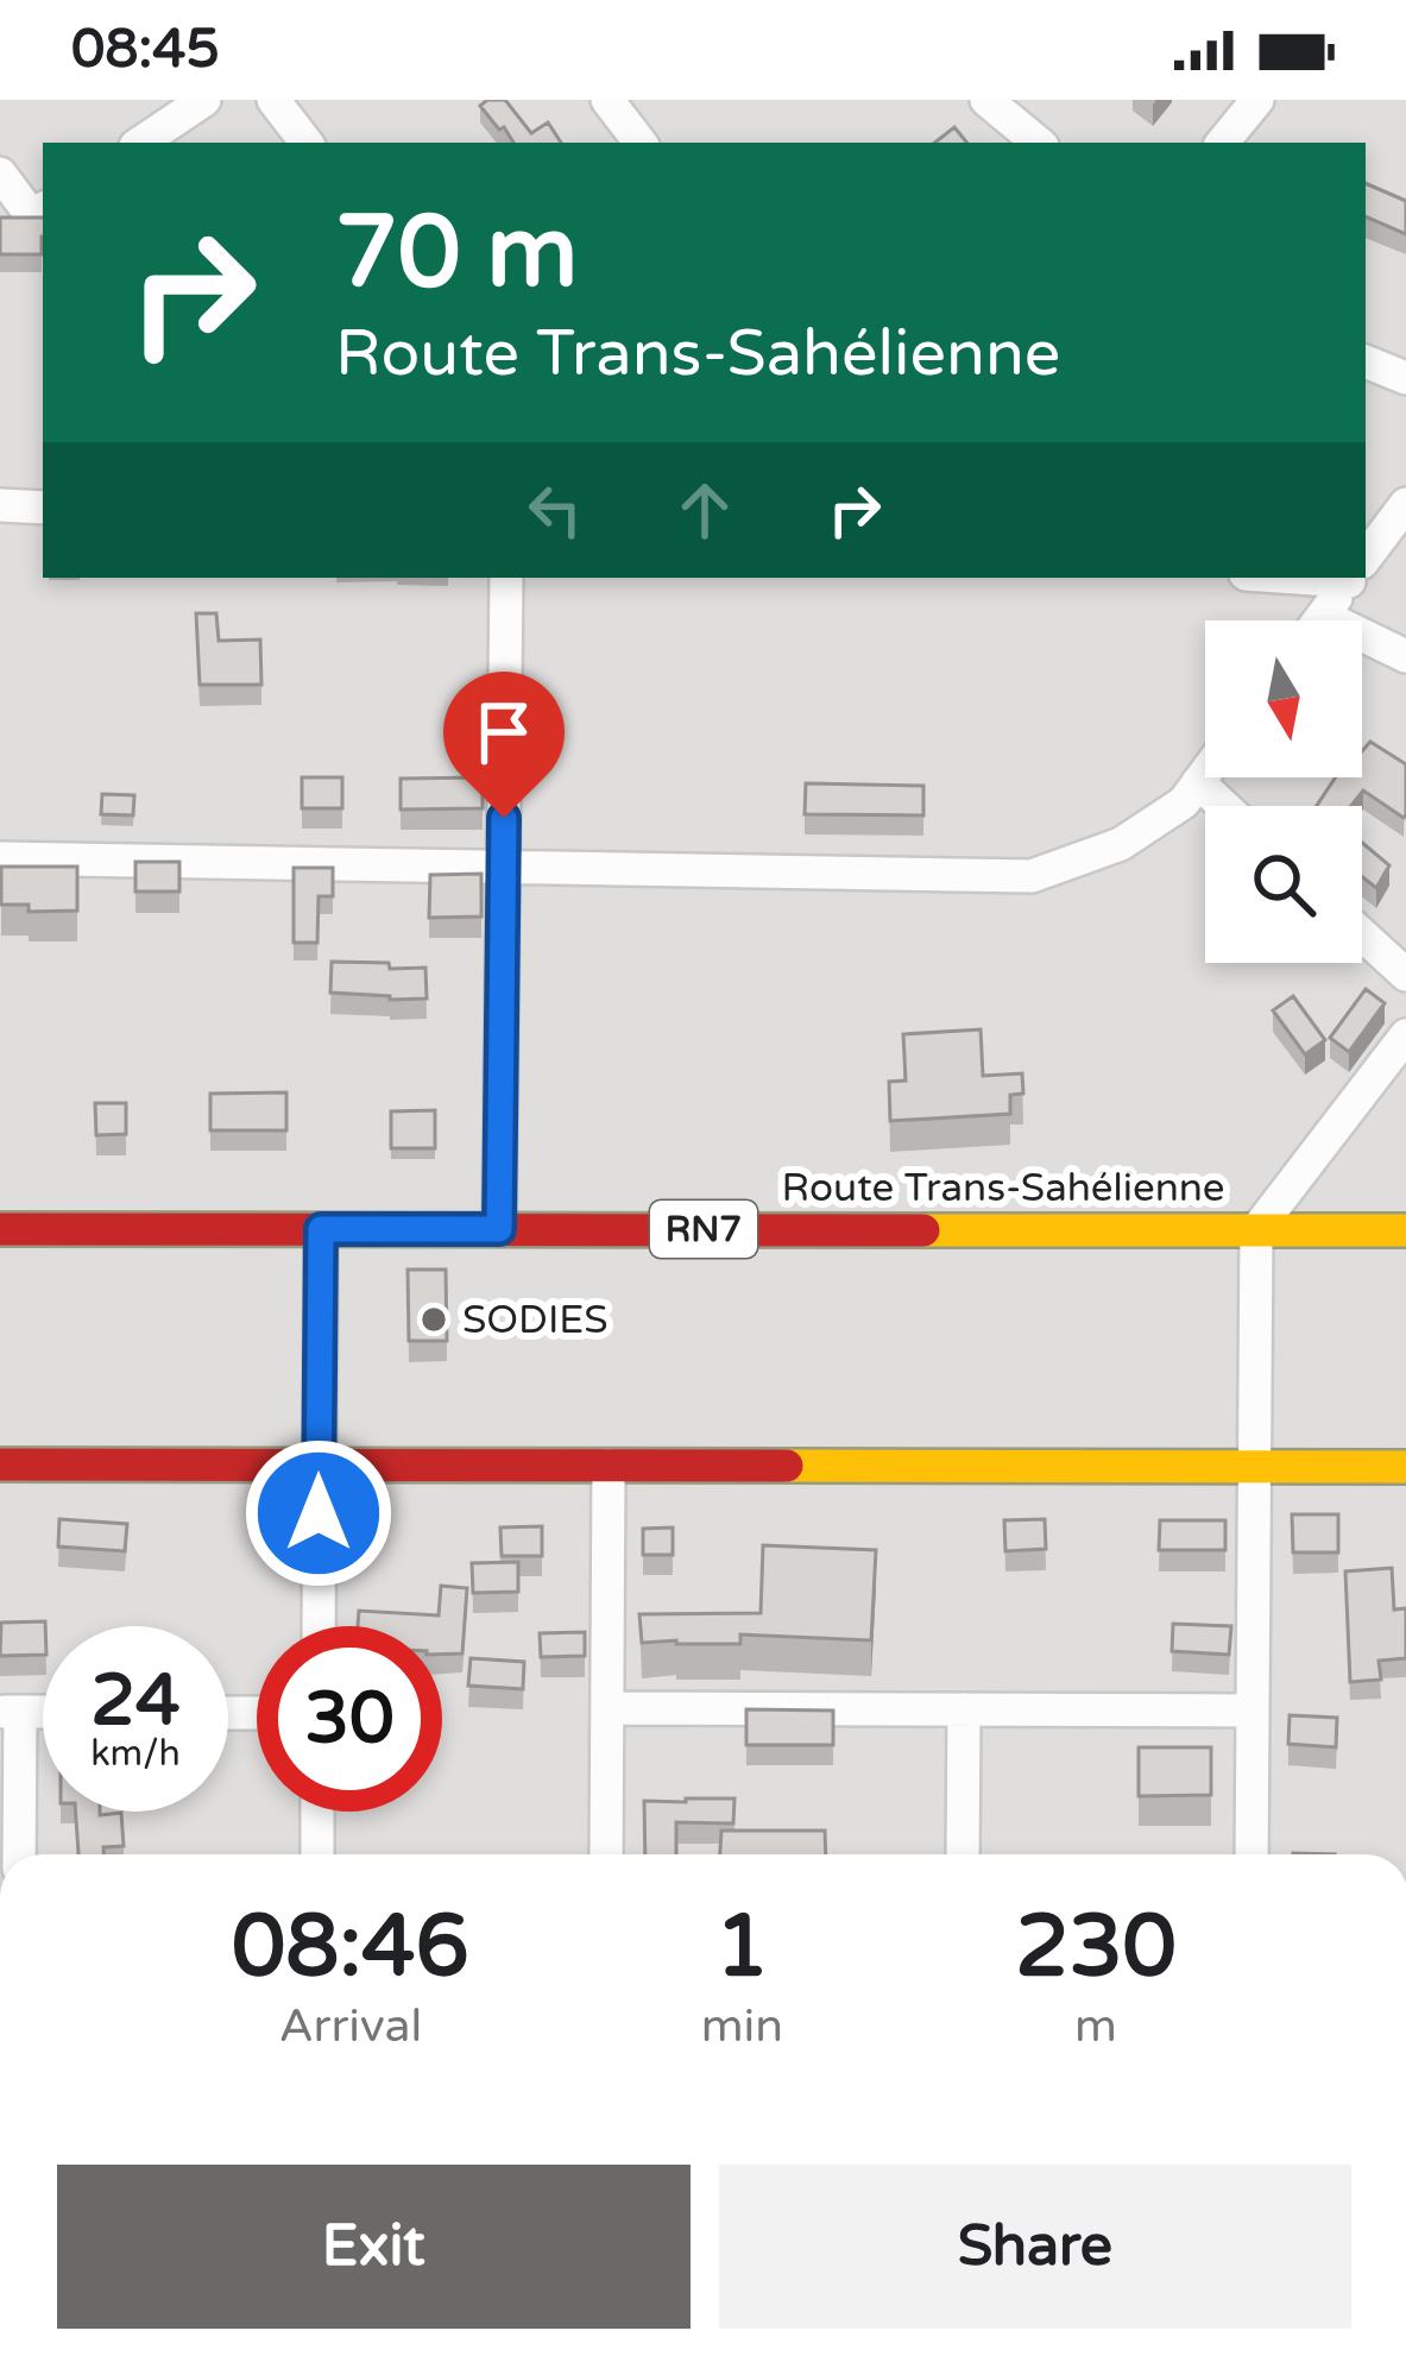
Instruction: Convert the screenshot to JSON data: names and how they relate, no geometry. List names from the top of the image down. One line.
{"streets":{"main road":["Route Trans-Sahélienne","RN7"]},"places":["SODIES"],"north":"bottom","page":{"status":"08:45","turn":["70 m","Route Trans-Sahélienne"],"speed":"24 km/h","limit":"30","eta":["08:46","Arrival","1","min","230","m"],"buttons":["Exit","Share"]}}
